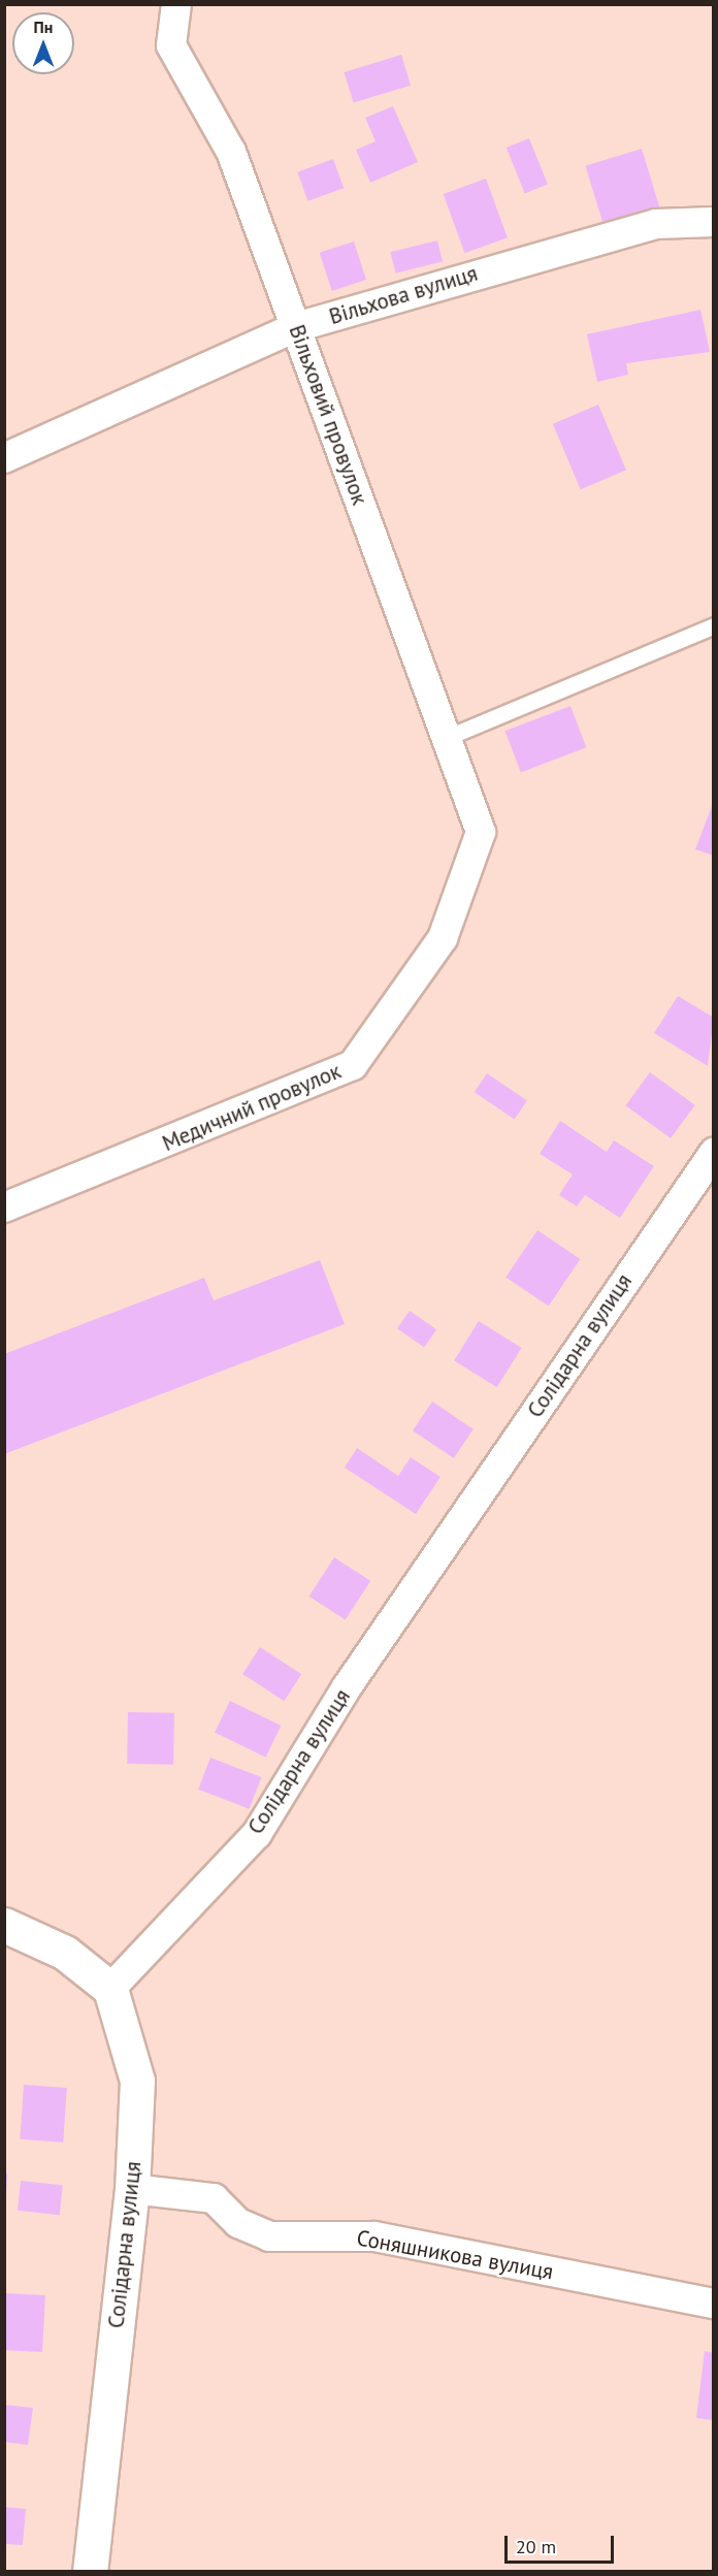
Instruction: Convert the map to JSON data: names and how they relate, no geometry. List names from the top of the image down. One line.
{"streets":{"street":["Вільхова вулиця","Вільховий провулок","Медичний провулок","Солідарна вулиця","Соняшникова вулиця"]},"crossings":[["Вільхова вулиця","Вільховий провулок"],["Вільховий провулок","Медичний провулок"],["Солідарна вулиця","Соняшникова вулиця"]],"scale_bar":"20 m","north":"top"}
